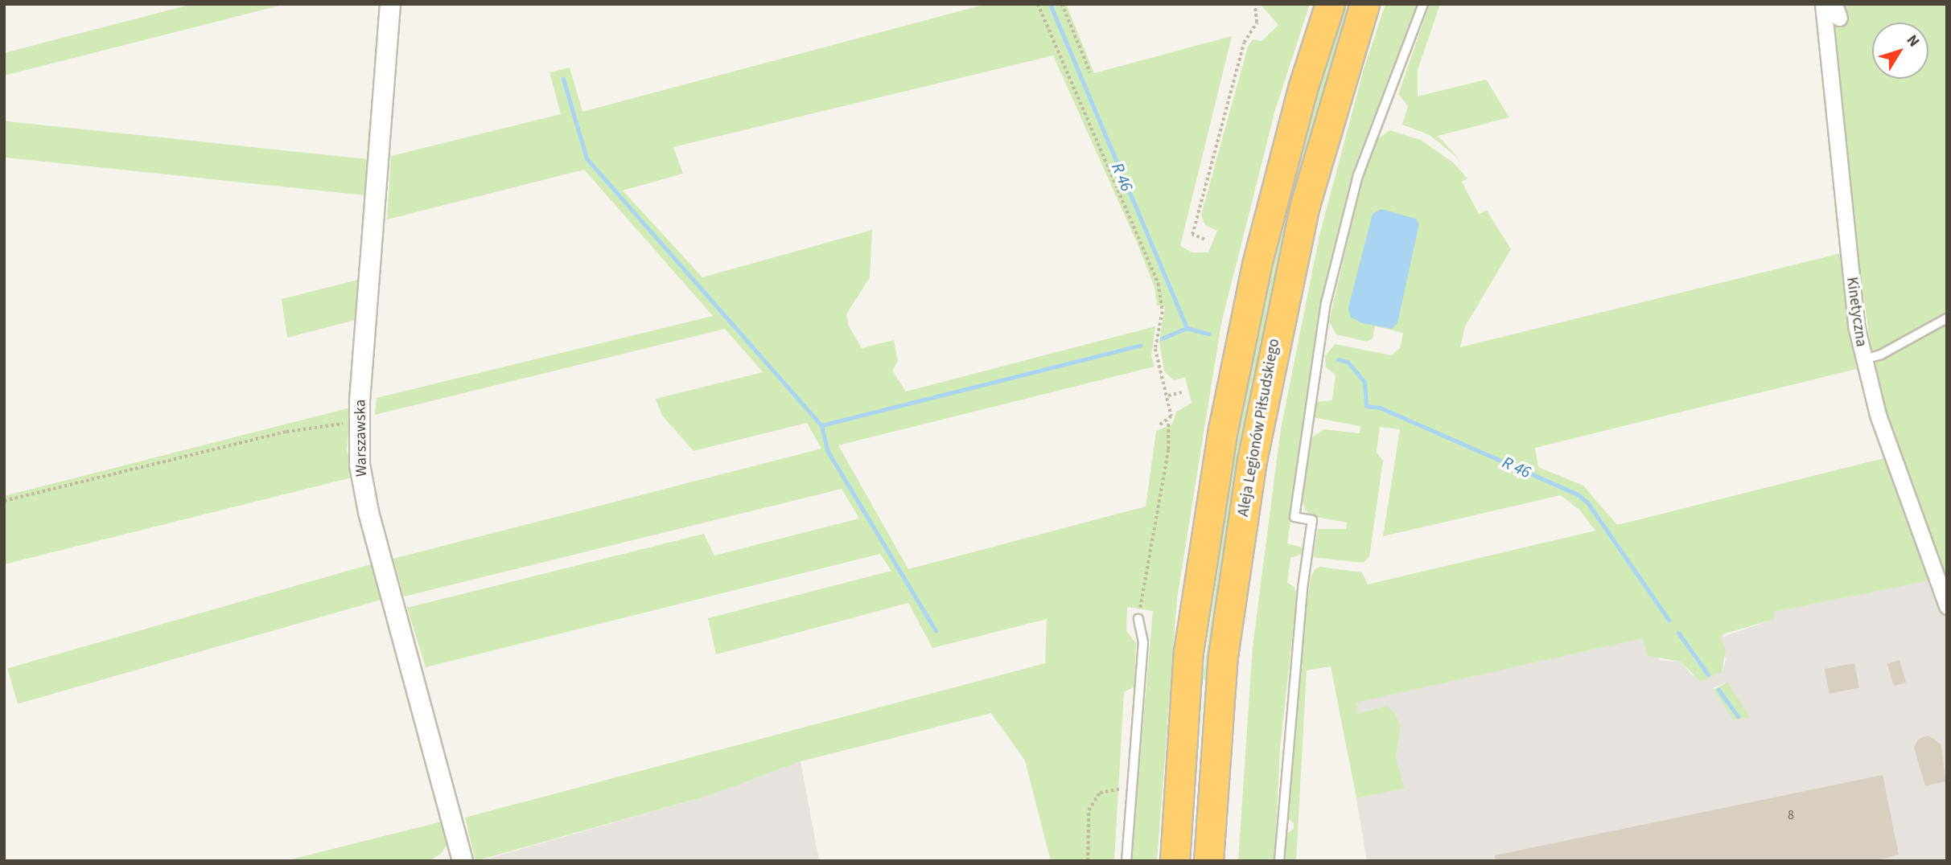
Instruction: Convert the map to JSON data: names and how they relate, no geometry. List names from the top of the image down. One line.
{"streets":{"highway":["Aleja Legionów Piłsudskiego"],"street":["Kinetyczna","Warszawska"]},"water":["R 46"],"house_numbers":["8"],"north":"top right"}
